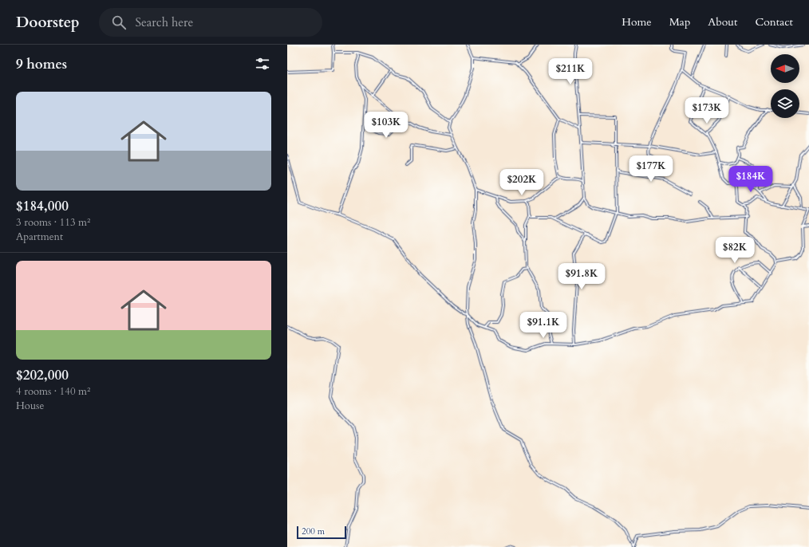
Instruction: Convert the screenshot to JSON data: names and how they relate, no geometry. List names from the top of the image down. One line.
{"scale_bar":"200 m","north":"left","page":{"header":"Doorstep","search":"Search here","nav":["Home","Map","About","Contact"],"heading":"9 homes","price":["$211K","$173K","$103K","$177K","$184K","$202K","$82K","$91.8K","$91.1K"],"list":[{"name":"$184,000","note":"3 rooms · 113 m² · Apartment"},{"name":"$202,000","note":"4 rooms · 140 m² · House"}],"scale":"200 m"}}
